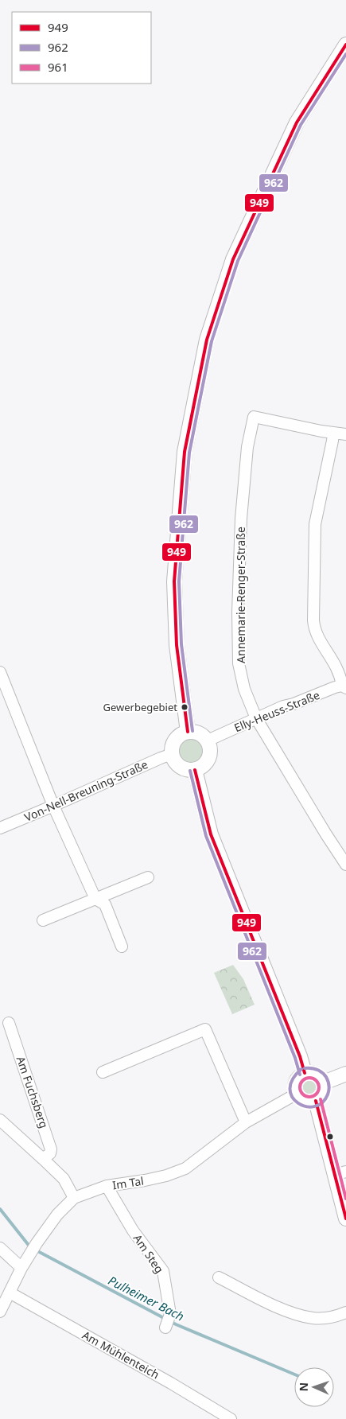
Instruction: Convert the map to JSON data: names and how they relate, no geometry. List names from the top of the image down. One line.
{"streets":{"street":["Annemarie-Renger-Straße","Elly-Heuss-Straße","Von-Nell-Breuning-Straße","Am Fuchsberg","Im Tal","Am Steg","Am Mühlenteich"]},"crossings":[["Annemarie-Renger-Straße","Elly-Heuss-Straße"],["Elly-Heuss-Straße","Von-Nell-Breuning-Straße"],["Im Tal","Am Steg"],["Im Tal","Am Mühlenteich"]],"water":["Pulheimer Bach"],"places":["Gewerbegebiet"],"lines":["transit line 949","transit line 962","transit line 961"],"legend":["949","962","961"],"north":"left"}
